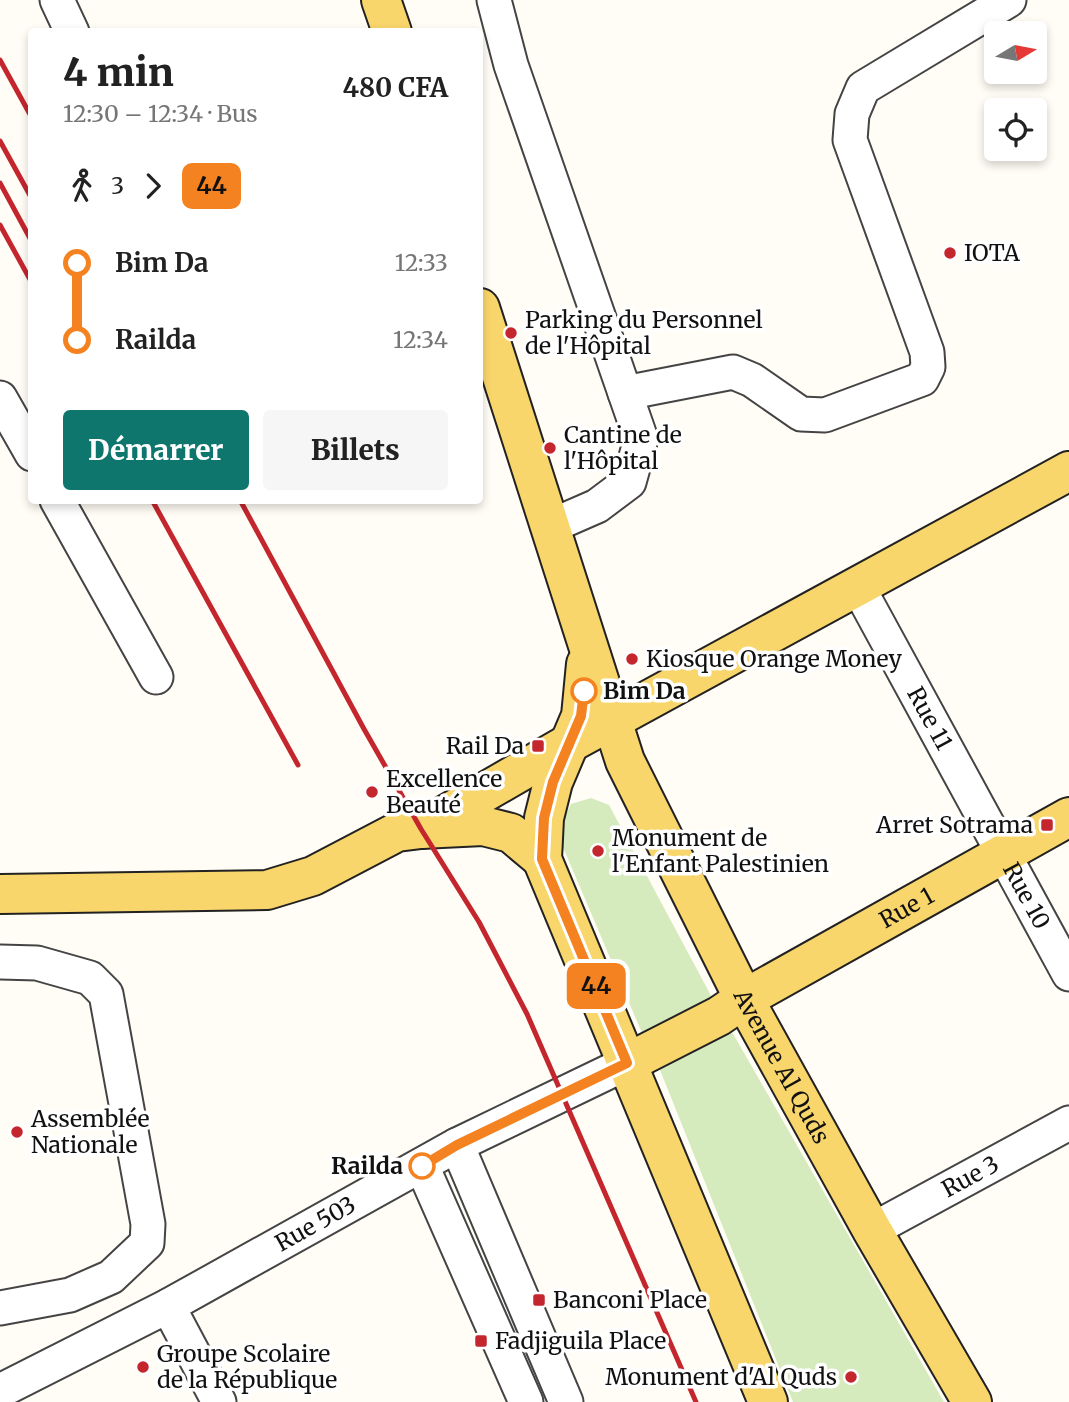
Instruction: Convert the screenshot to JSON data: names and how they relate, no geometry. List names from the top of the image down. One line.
{"streets":{"main road":["Rue 1","Avenue Al Quds","Rue 503"],"street":["Rue 11","Rue 10","Rue 3"]},"crossings":[["Rue 11","Rue 10"],["Rue 11","Rue 1"],["Rue 10","Rue 1"],["Rue 1","Avenue Al Quds"],["Rue 1","Rue 503"],["Avenue Al Quds","Rue 3"],["Avenue Al Quds","Rue 503"]],"places":{"other":["IOTA","Parking du Personnel de l'Hôpital","Cantine de l'Hôpital","Kiosque Orange Money","Bim Da","Excellence Beauté","Monument de l'Enfant Palestinien","Assemblée Nationale","Railda","Groupe Scolaire de la République","Monument d'Al Quds"],"transit":["Rail Da","Arret Sotrama","Banconi Place","Fadjiguila Place"]},"lines":["bus line 44"],"north":"right","page":{"on_map":"44","heading":["4 min","12:30 – 12:34 · Bus","480 CFA"],"legs":["3","44"],"list":[{"name":"Bim Da","value":"12:33"},{"name":"Railda","value":"12:34"}],"buttons":["Démarrer","Billets"]}}
